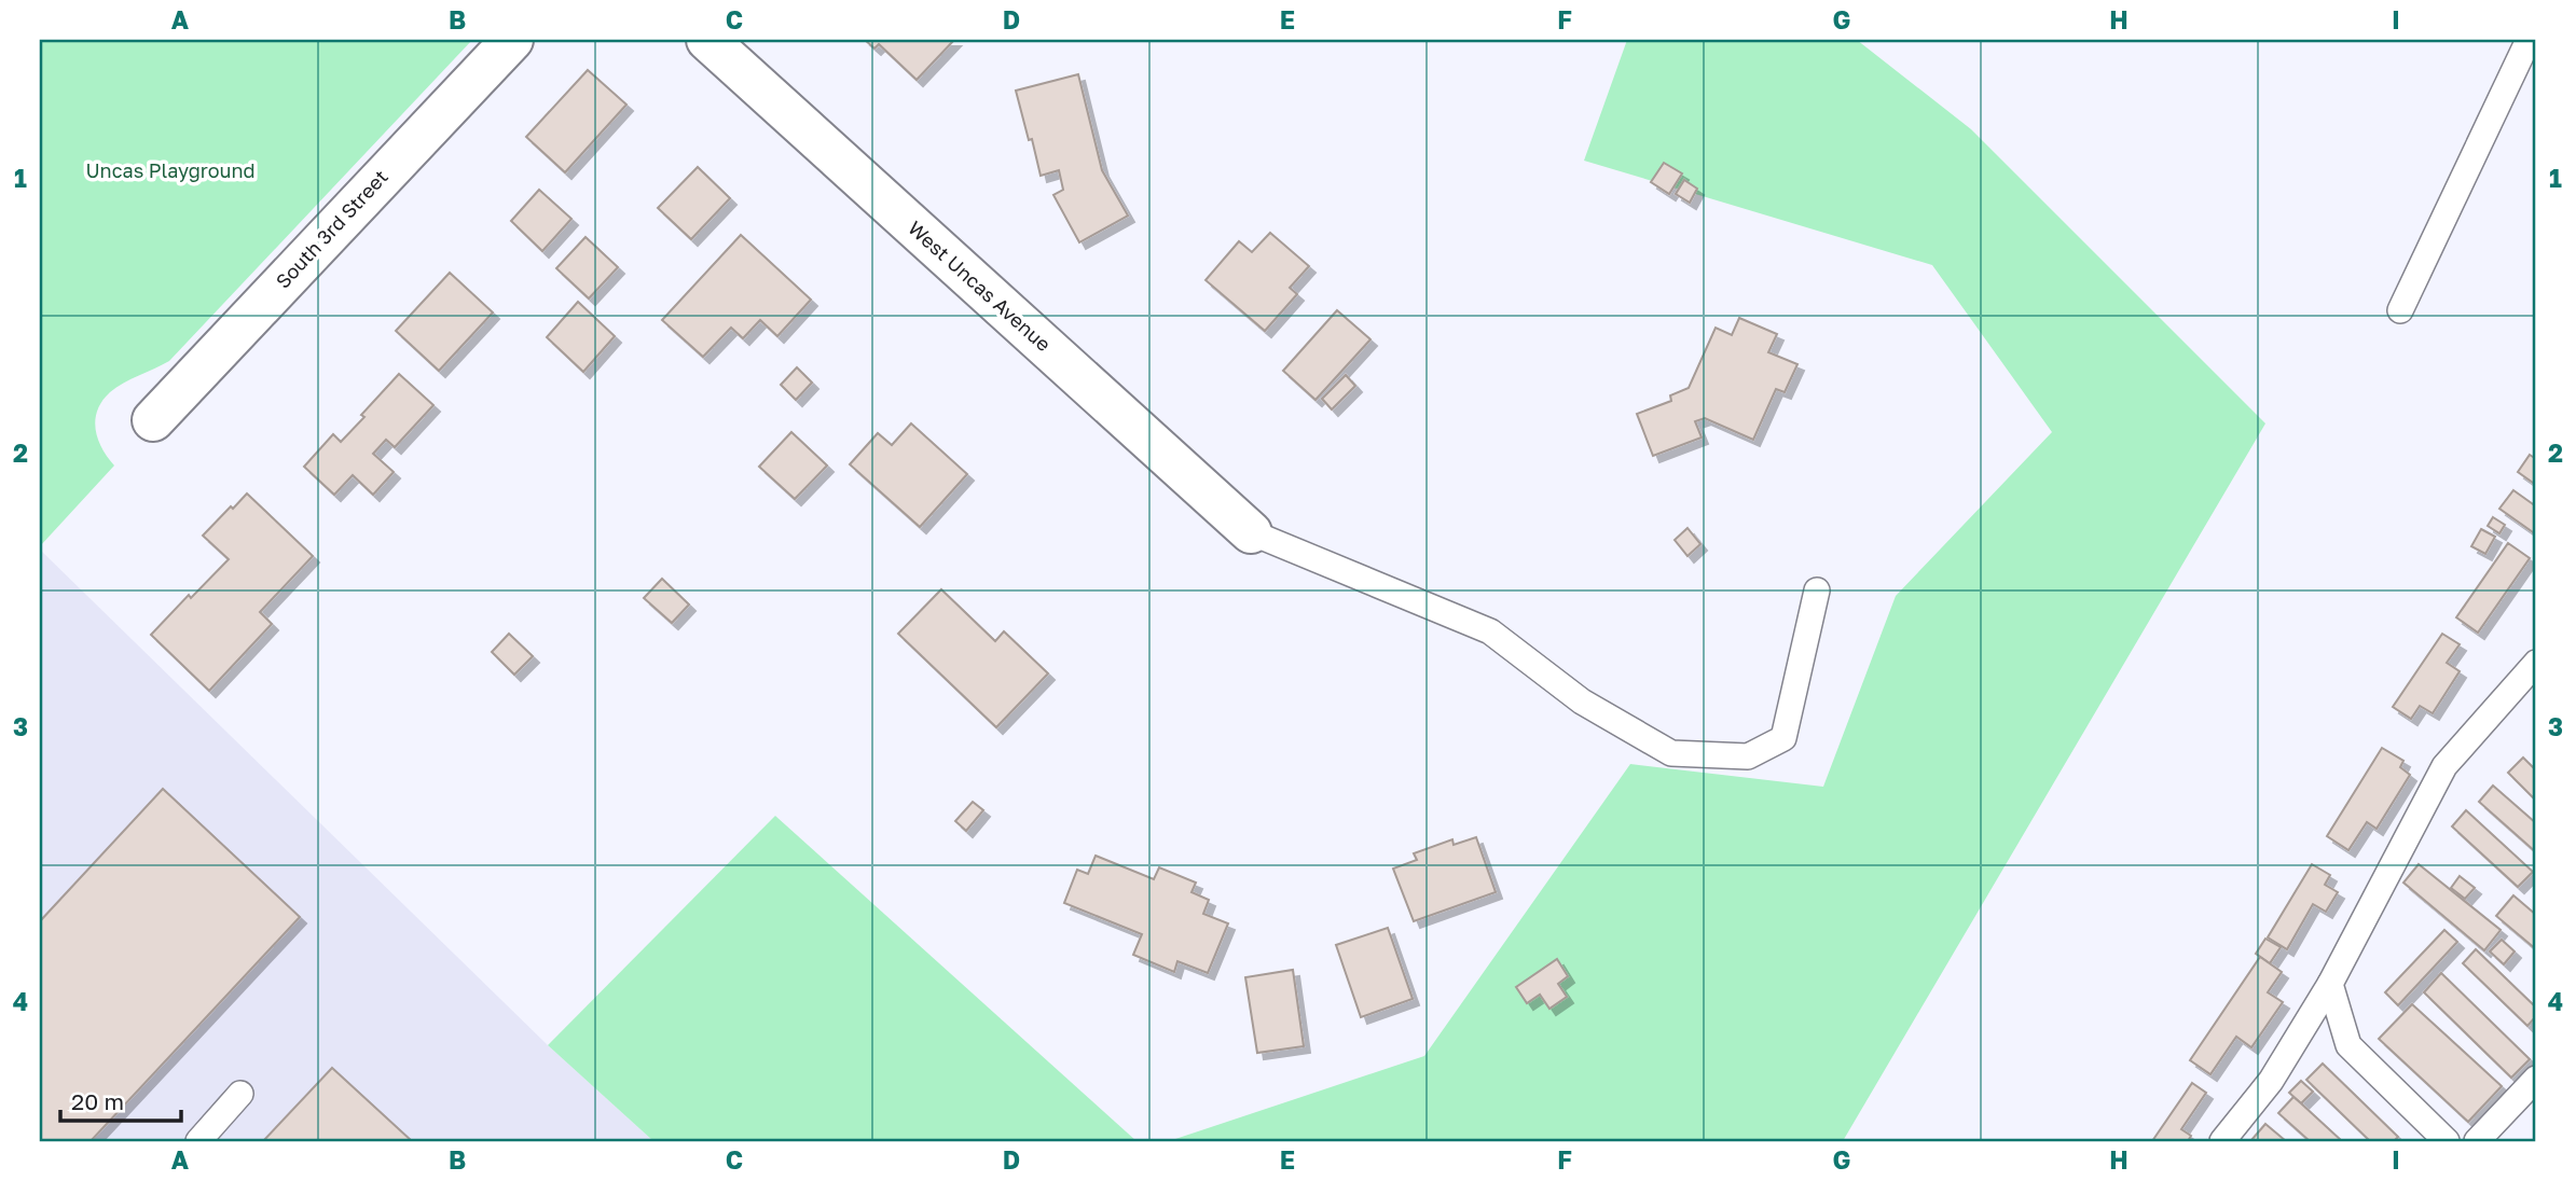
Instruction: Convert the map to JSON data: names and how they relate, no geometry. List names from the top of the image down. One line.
{"streets":{"street":["South 3rd Street","West Uncas Avenue"]},"parks":["Uncas Playground"],"scale_bar":"20 m","grid":{"columns":["A","B","C","D","E","F","G","H","I"],"rows":["1","2","3","4"]}}
